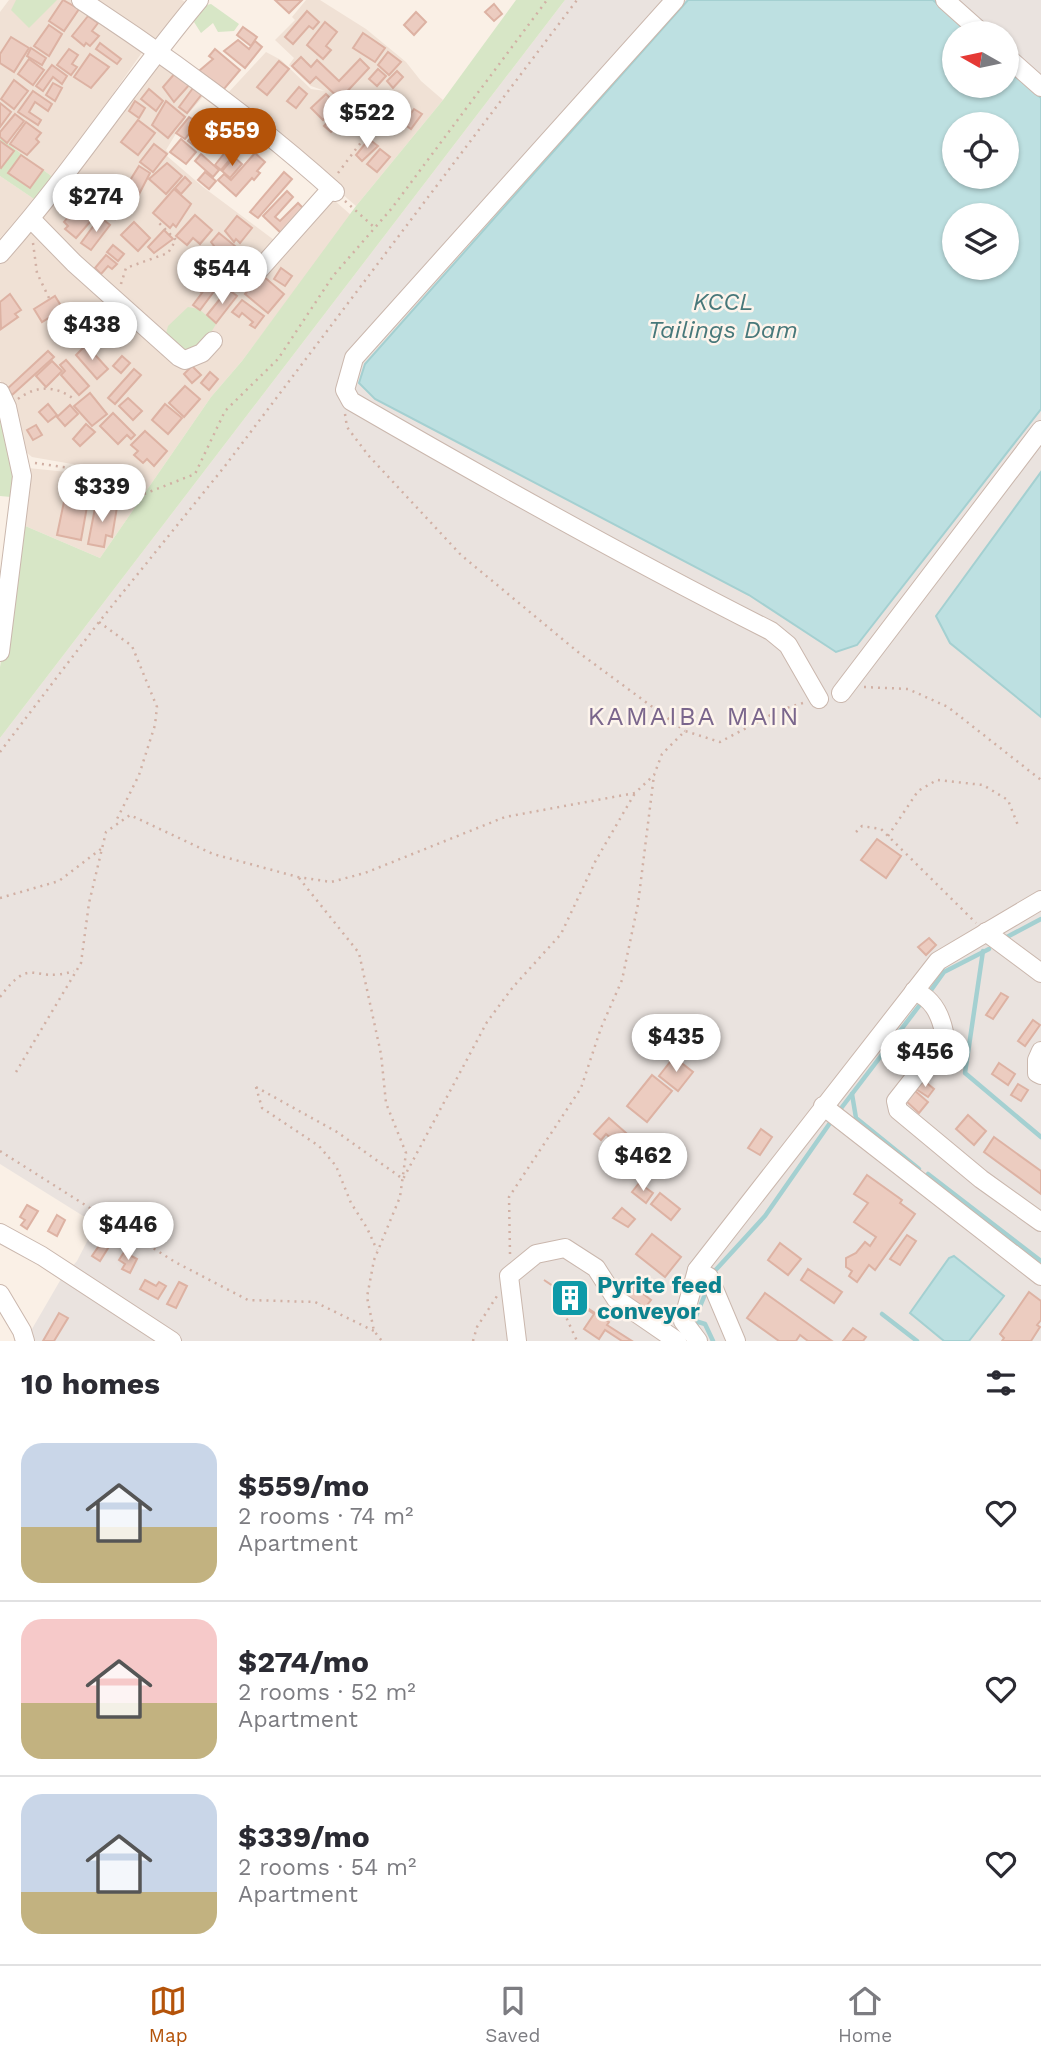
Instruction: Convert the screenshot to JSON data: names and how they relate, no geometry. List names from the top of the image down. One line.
{"districts":["KAMAIBA MAIN"],"water":["KCCL Tailings Dam"],"places":{"building":["Pyrite feed conveyor"]},"north":"left","page":{"price":["$522","$559","$274","$544","$438","$339","$435","$456","$462","$446"],"heading":"10 homes","list":[{"name":"$559/mo","note":"2 rooms · 74 m² · Apartment"},{"name":"$274/mo","note":"2 rooms · 52 m² · Apartment"},{"name":"$339/mo","note":"2 rooms · 54 m² · Apartment"}],"tabs":["Map","Saved","Home"]}}
